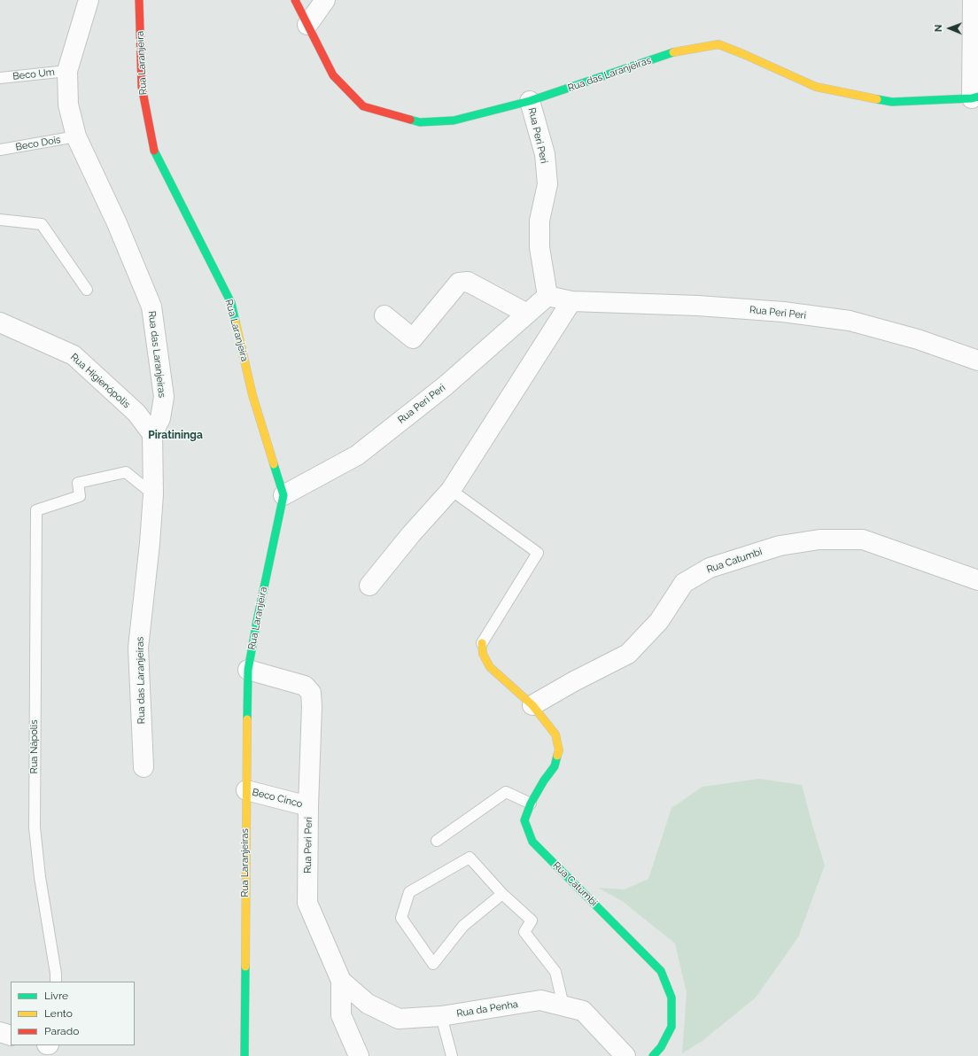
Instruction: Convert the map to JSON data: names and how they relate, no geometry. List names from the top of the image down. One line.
{"streets":{"street":["Rua Laranjeira","Rua das Laranjeiras","Rua Peri Peri","Rua Higienópolis","Rua Catumbi","Beco Cinco","Rua Laranjeiras","Rua da Penha"],"lane":["Beco Um","Beco Dois","Rua Nápolis"]},"crossings":[["Rua Laranjeira","Rua Peri Peri"],["Rua Laranjeira","Rua Laranjeiras"],["Beco Um","Rua das Laranjeiras"],["Rua das Laranjeiras","Rua Peri Peri"],["Rua das Laranjeiras","Beco Dois"],["Rua das Laranjeiras","Rua Higienópolis"],["Rua das Laranjeiras","Rua Nápolis"],["Rua Peri Peri","Beco Cinco"],["Rua Peri Peri","Rua Laranjeiras"],["Rua Peri Peri","Rua da Penha"],["Beco Cinco","Rua Laranjeiras"]],"districts":["Piratininga"],"legend":["Livre","Lento","Parado"],"north":"left"}
